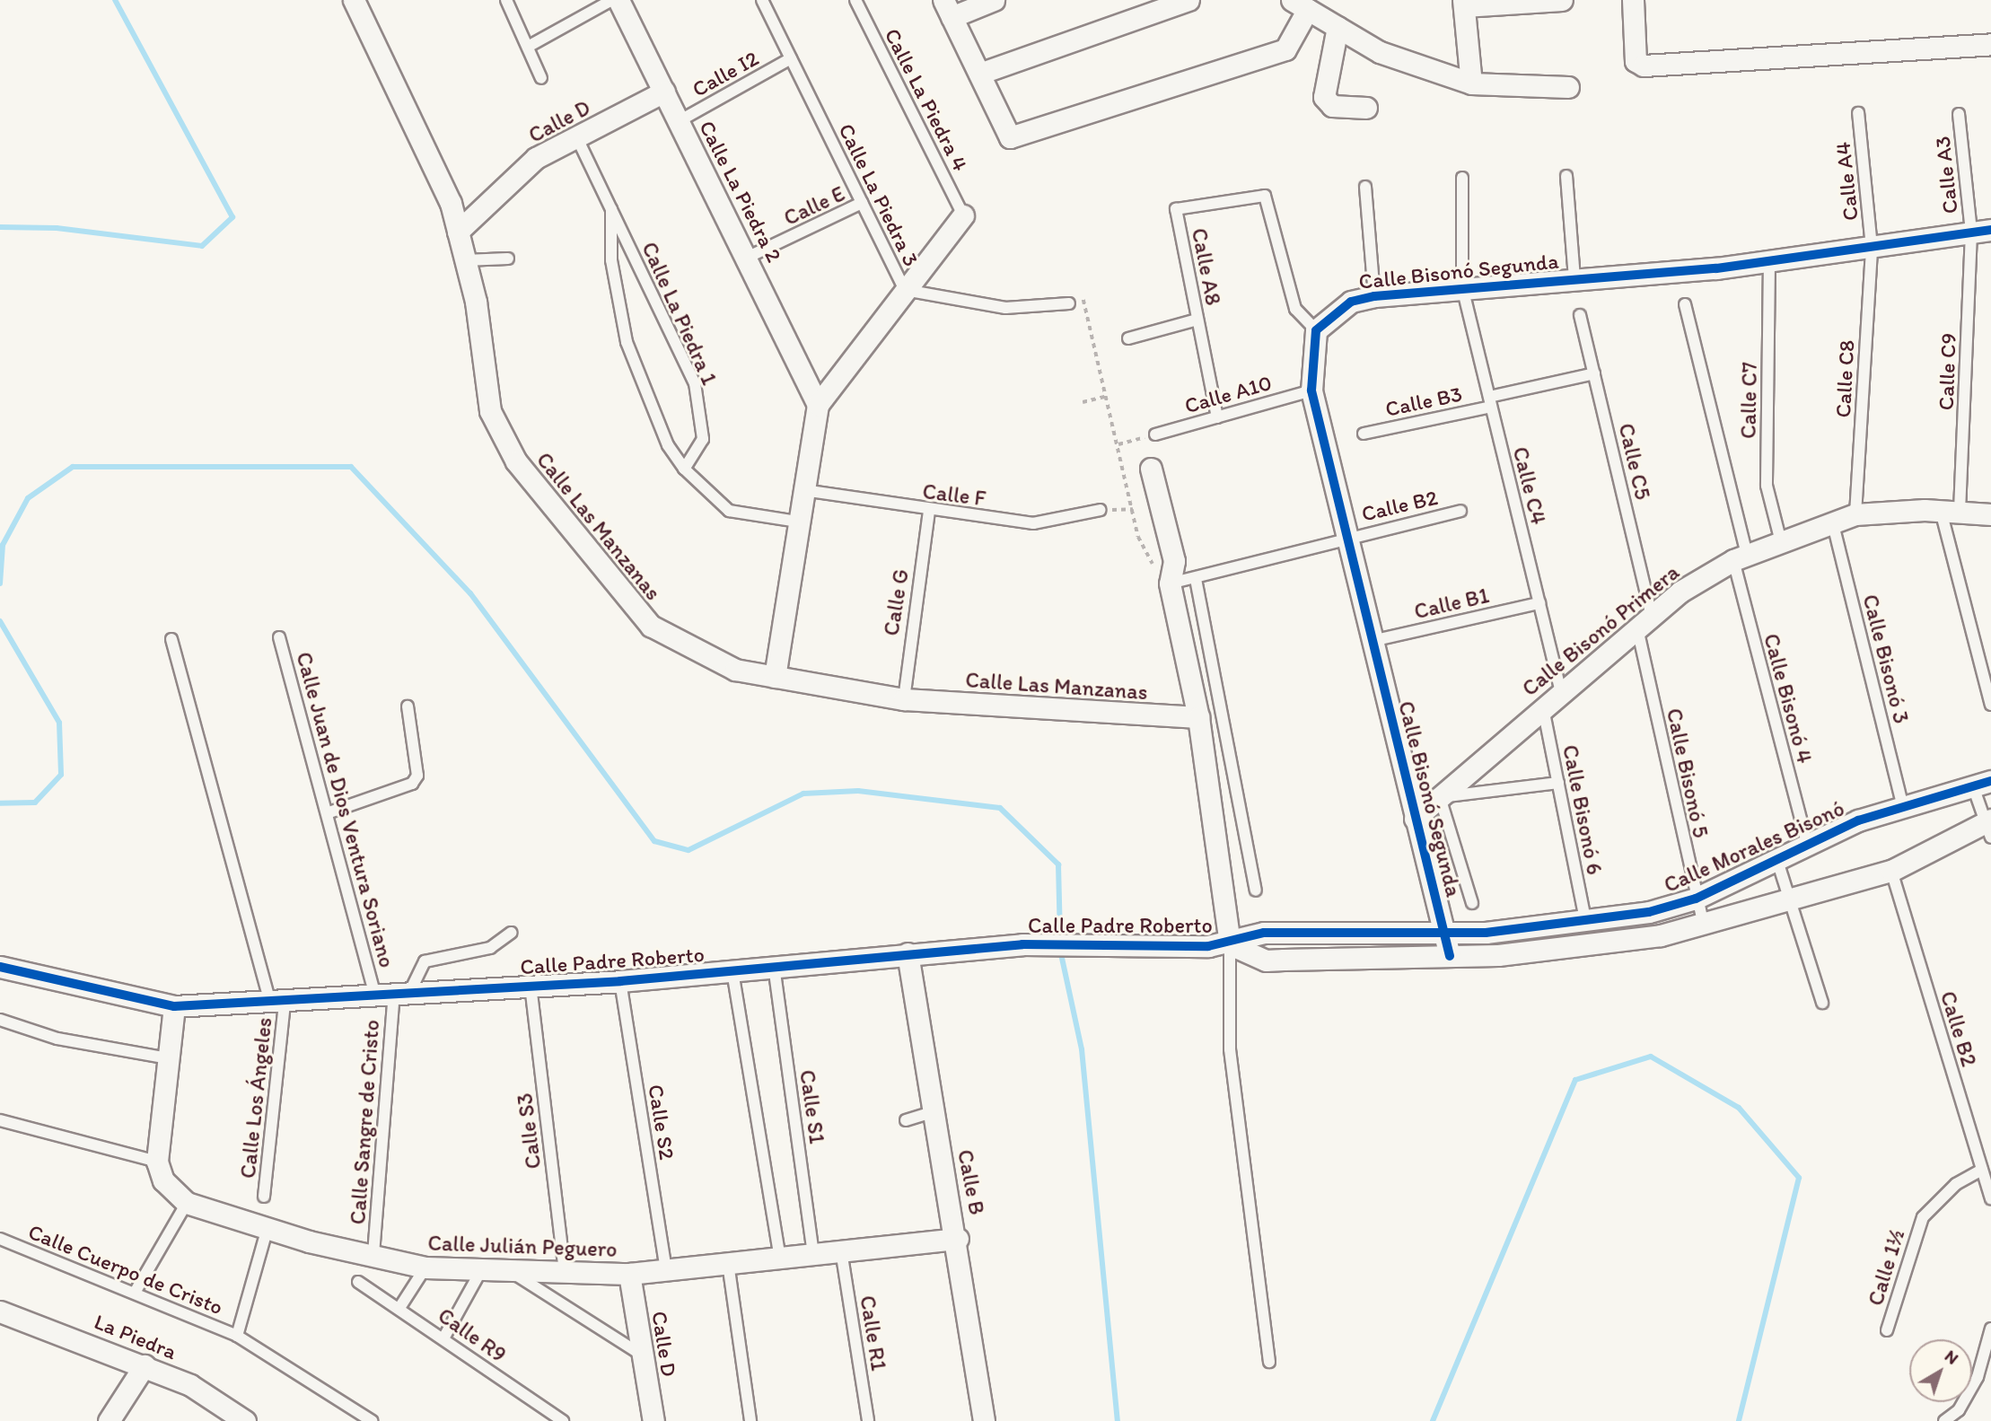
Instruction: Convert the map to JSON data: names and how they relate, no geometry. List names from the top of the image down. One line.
{"streets":{"street":["Calle D","Calle La Piedra 2","Calle Bisonó Segunda","Calle Las Manzanas","Calle Bisonó Primera","Calle Morales Bisonó","Calle Padre Roberto","Calle B","Calle Julián Peguero","La Piedra"],"lane":["Calle I2","Calle La Piedra 4","Calle A3","Calle A4","Calle La Piedra 3","Calle E","Calle A8","Calle La Piedra 1","Calle C9","Calle C8","Calle A10","Calle C7","Calle B3","Calle C5","Calle C4","Calle F","Calle B2","Calle G","Calle B1","Calle Bisonó 3","Calle Bisonó 4","Calle Bisonó 5","Calle Juan de Dios Ventura Soriano","Calle Bisonó 6","Calle Los Ángeles","Calle S1","Calle Sangre de Cristo","Calle S2","Calle S3","Calle 1½","Calle Cuerpo de Cristo","Calle R1","Calle R9"]},"crossings":[["Calle I2","Calle La Piedra 2"],["Calle I2","Calle La Piedra 3"],["Calle D","Calle La Piedra 2"],["Calle D","Calle La Piedra 1"],["Calle D","Calle Las Manzanas"],["Calle D","Calle Julián Peguero"],["Calle A3","Calle Bisonó Segunda"],["Calle A3","Calle C9"],["Calle A4","Calle Bisonó Segunda"],["Calle A4","Calle C8"],["Calle La Piedra 2","Calle E"],["Calle La Piedra 3","Calle E"],["Calle A8","Calle Bisonó Segunda"],["Calle A8","Calle A10"],["Calle Bisonó Segunda","Calle C9"],["Calle Bisonó Segunda","Calle C8"],["Calle Bisonó Segunda","Calle A10"],["Calle Bisonó Segunda","Calle C7"],["Calle Bisonó Segunda","Calle C4"],["Calle Bisonó Segunda","Calle B2"],["Calle Bisonó Segunda","Calle B1"],["Calle Bisonó Segunda","Calle Bisonó Primera"],["Calle Bisonó Segunda","Calle Morales Bisonó"],["Calle C9","Calle Bisonó Primera"],["Calle C8","Calle Bisonó Primera"],["Calle C7","Calle Bisonó Primera"],["Calle B3","Calle C5"],["Calle B3","Calle C4"],["Calle C5","Calle Bisonó Primera"],["Calle C5","Calle Bisonó 5"],["Calle C4","Calle B1"],["Calle C4","Calle Bisonó Primera"],["Calle F","Calle G"],["Calle B2","Calle 1½"],["Calle Las Manzanas","Calle G"],["Calle Bisonó Primera","Calle Bisonó 3"],["Calle Bisonó Primera","Calle Bisonó 4"],["Calle Bisonó Primera","Calle Bisonó 5"],["Calle Bisonó Primera","Calle Bisonó 6"],["Calle Bisonó 3","Calle Morales Bisonó"],["Calle Bisonó 4","Calle Morales Bisonó"],["Calle Bisonó 5","Calle Morales Bisonó"],["Calle Juan de Dios Ventura Soriano","Calle Padre Roberto"],["Calle Juan de Dios Ventura Soriano","Calle Sangre de Cristo"],["Calle Bisonó 6","Calle Morales Bisonó"],["Calle Morales Bisonó","Calle Padre Roberto"],["Calle Padre Roberto","Calle Los Ángeles"],["Calle Padre Roberto","Calle S1"],["Calle Padre Roberto","Calle Sangre de Cristo"],["Calle Padre Roberto","Calle S2"],["Calle Padre Roberto","Calle S3"],["Calle Padre Roberto","Calle B"],["Calle S1","Calle Julián Peguero"],["Calle Sangre de Cristo","Calle Julián Peguero"],["Calle S2","Calle Julián Peguero"],["Calle S3","Calle Julián Peguero"],["Calle B","Calle Julián Peguero"],["Calle Julián Peguero","Calle R1"]],"north":"top right"}
